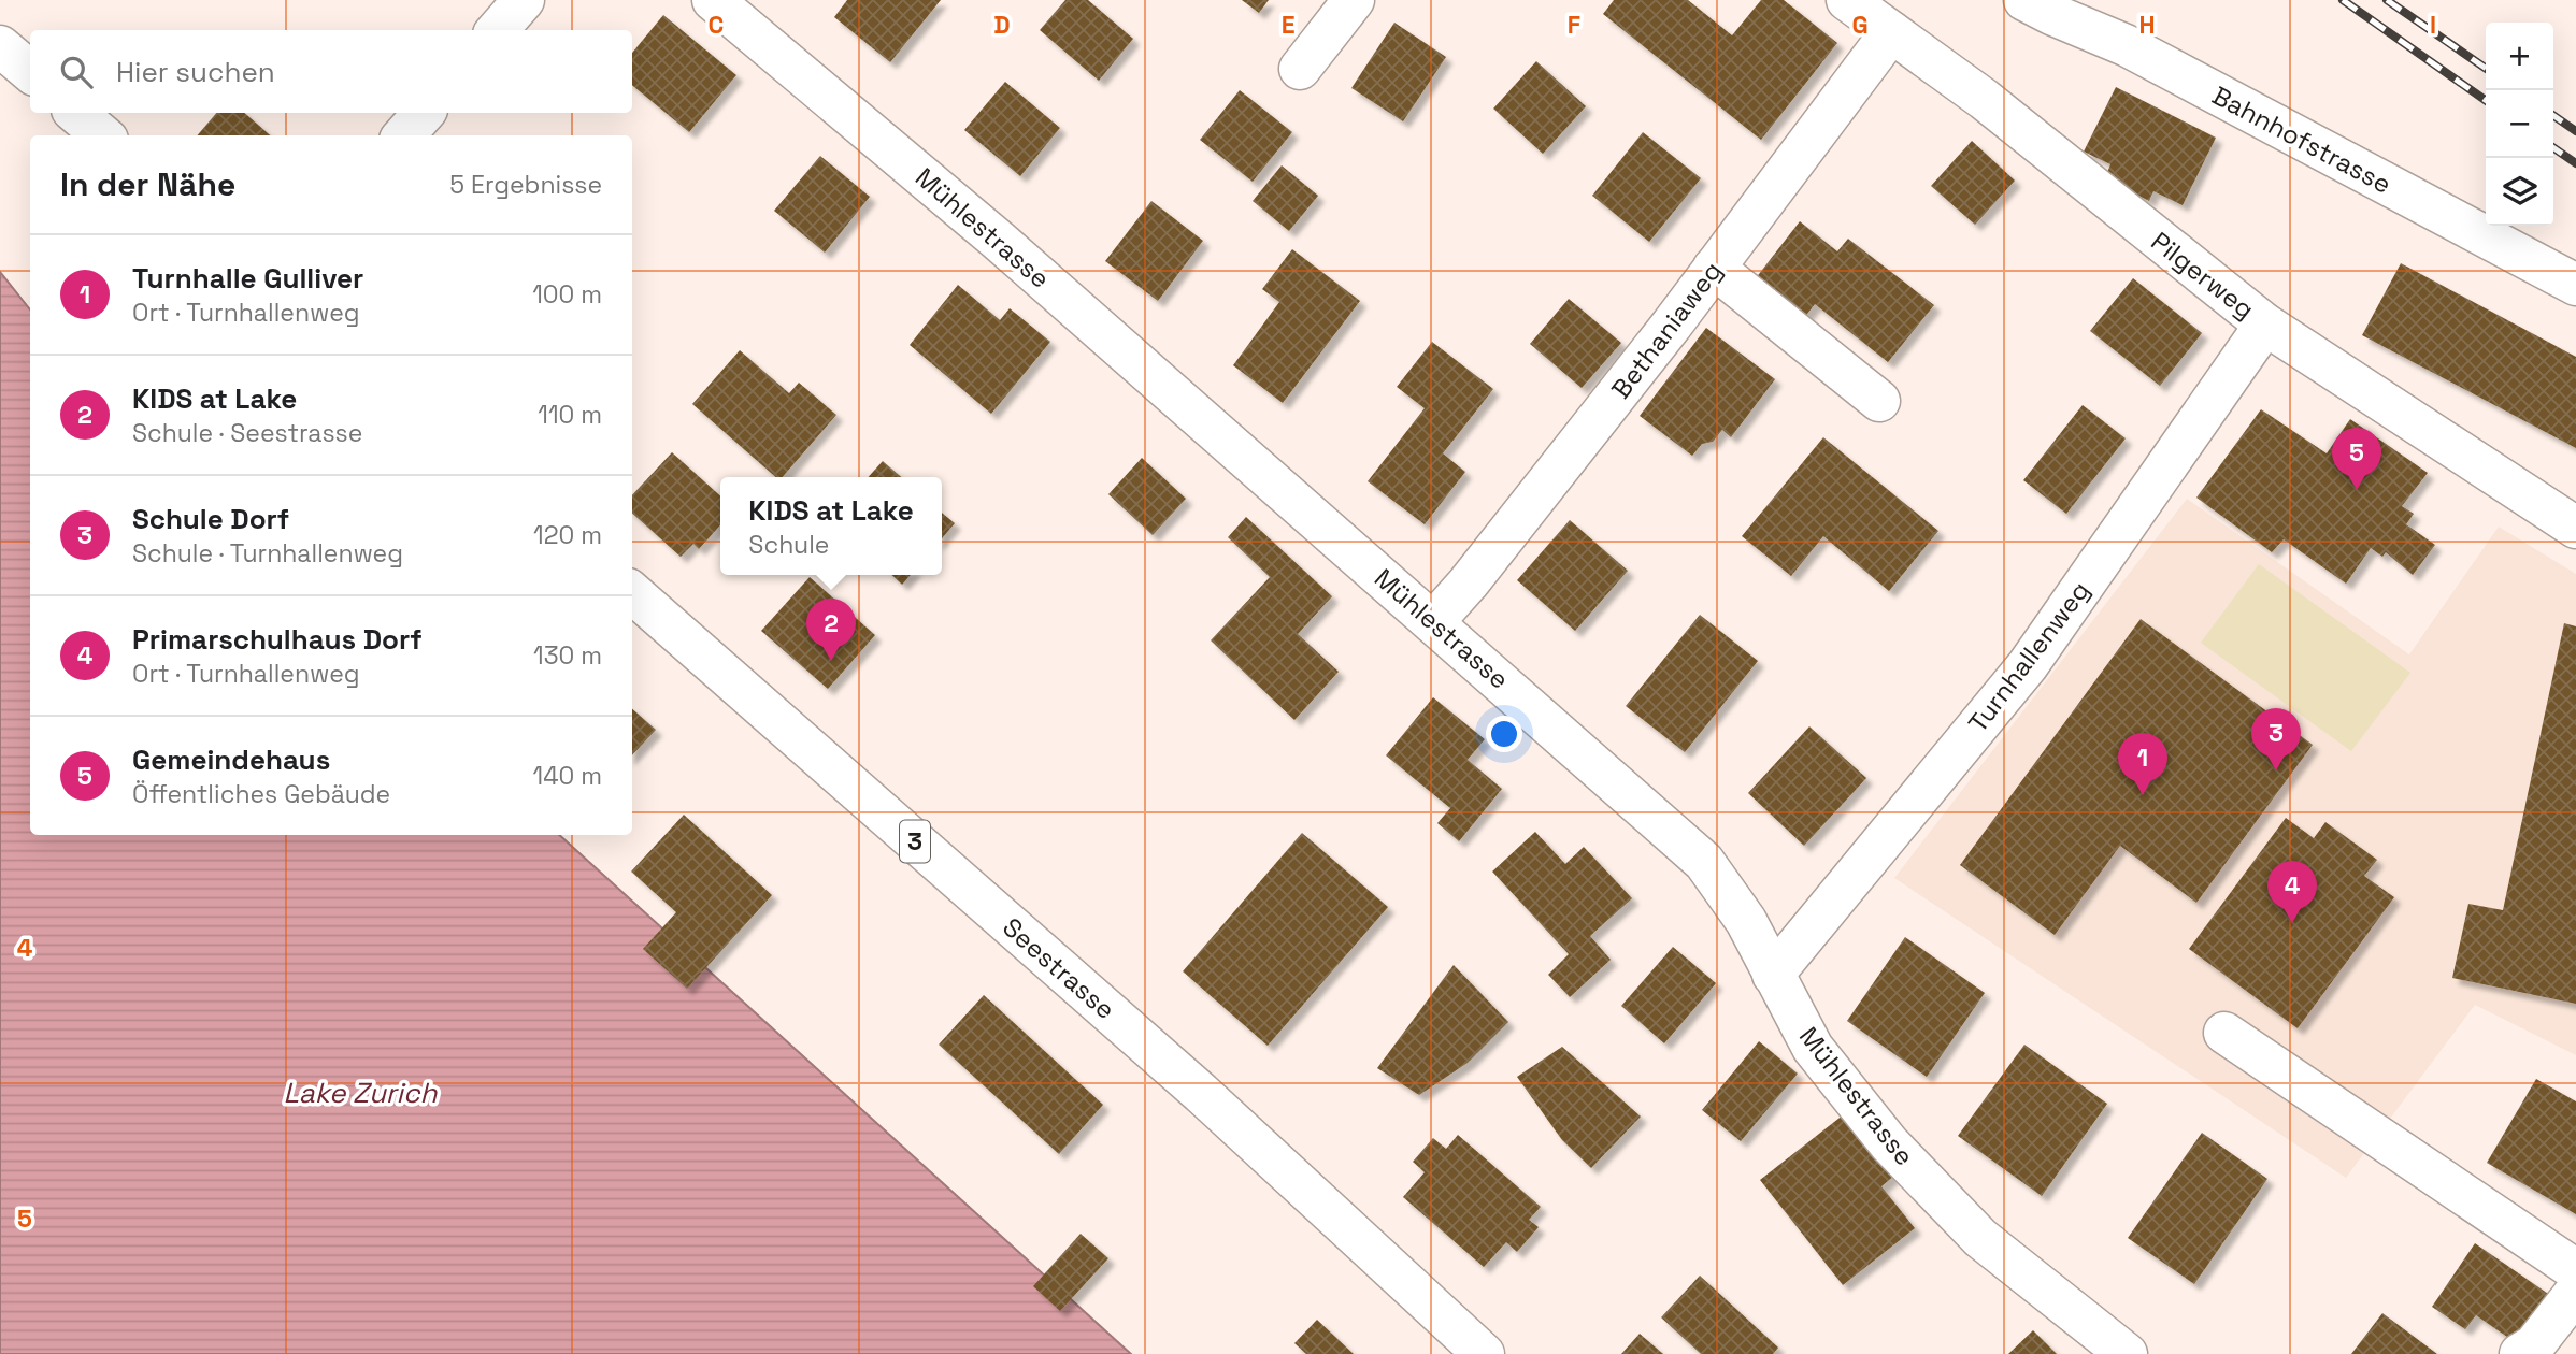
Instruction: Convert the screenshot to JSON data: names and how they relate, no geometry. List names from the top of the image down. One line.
{"streets":{"street":["Bahnhofstrasse","Mühlestrasse","Pilgerweg","Bethaniaweg","Turnhallenweg","3","Seestrasse"]},"crossings":[["Mühlestrasse","Bethaniaweg"],["Mühlestrasse","Turnhallenweg"],["Pilgerweg","Bethaniaweg"],["Pilgerweg","Turnhallenweg"]],"water":["Lake Zurich"],"page":{"map_buttons":["+","−"],"search":"Hier suchen","heading":["In der Nähe","5 Ergebnisse"],"list":[{"mark":"1","name":"Turnhalle Gulliver","note":"Ort · Turnhallenweg","value":"100 m"},{"mark":"2","name":"KIDS at Lake","note":"Schule · Seestrasse","value":"110 m"},{"mark":"3","name":"Schule Dorf","note":"Schule · Turnhallenweg","value":"120 m"},{"mark":"4","name":"Primarschulhaus Dorf","note":"Ort · Turnhallenweg","value":"130 m"},{"mark":"5","name":"Gemeindehaus","note":"Öffentliches Gebäude","value":"140 m"}],"pins":["5","2","3","1","4"],"popup":["KIDS at Lake","Schule"]},"grid":{"columns":["C","D","E","F","G","H","I"],"rows":["4","5"]}}
